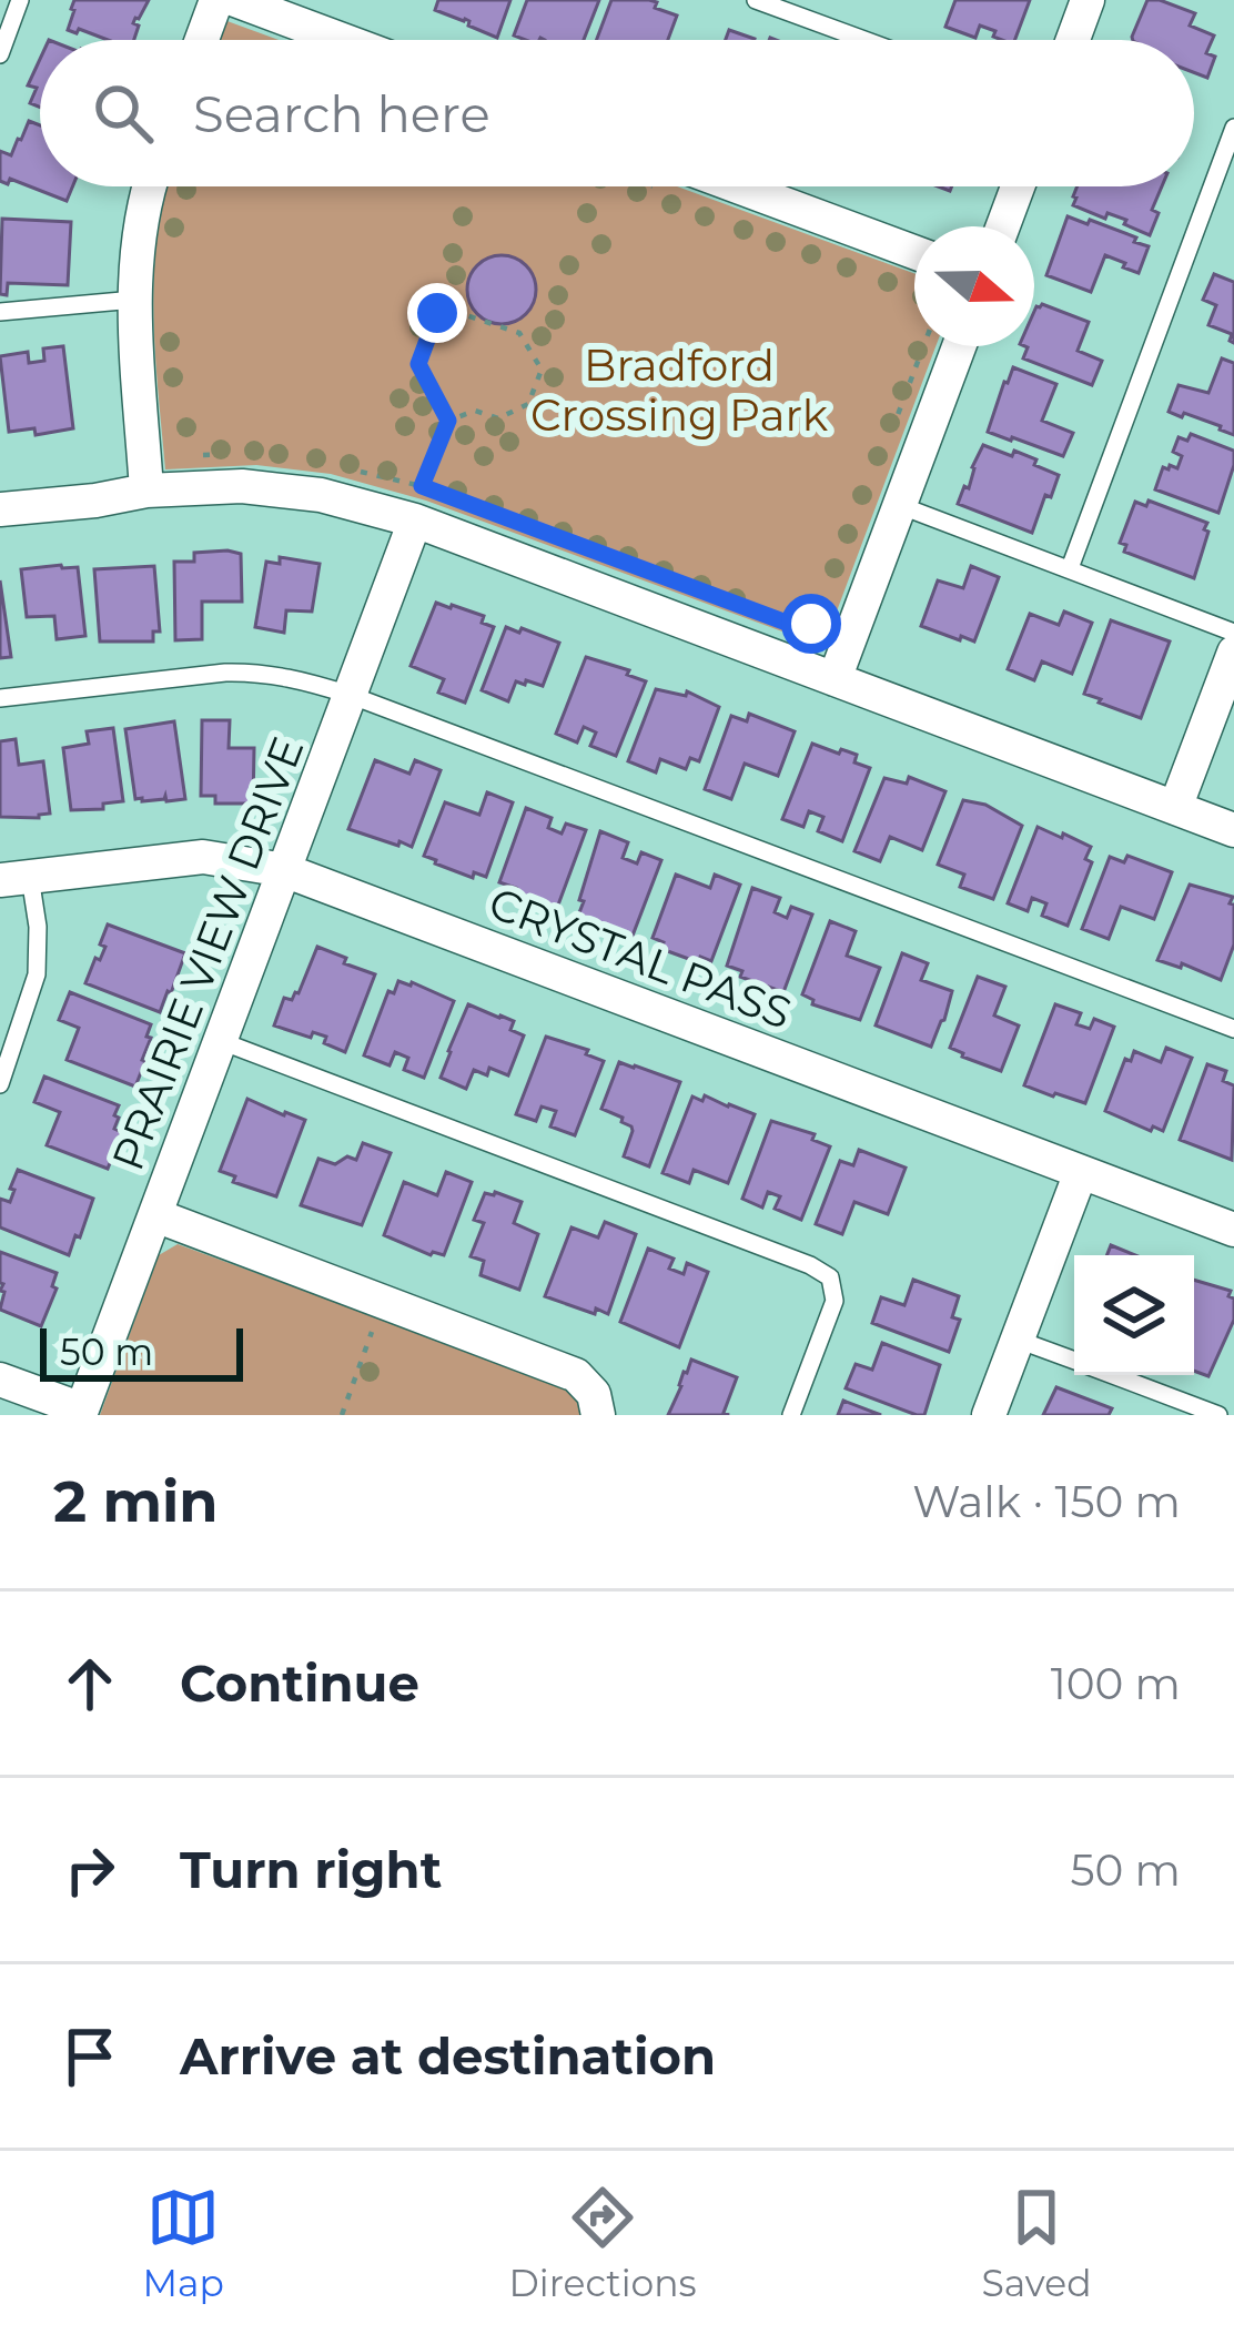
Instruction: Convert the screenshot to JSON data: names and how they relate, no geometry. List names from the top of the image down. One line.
{"streets":{"street":["PRAIRIE VIEW DRIVE","CRYSTAL PASS"]},"crossings":[["PRAIRIE VIEW DRIVE","CRYSTAL PASS"]],"parks":["Bradford Crossing Park"],"scale_bar":"50 m","north":"right","page":{"search":"Search here","scale":"50 m","heading":["2 min","Walk · 150 m"],"list":[["Continue","100 m"],["Turn right","50 m"],"Arrive at destination"],"nav":["Map","Directions","Saved"]}}
